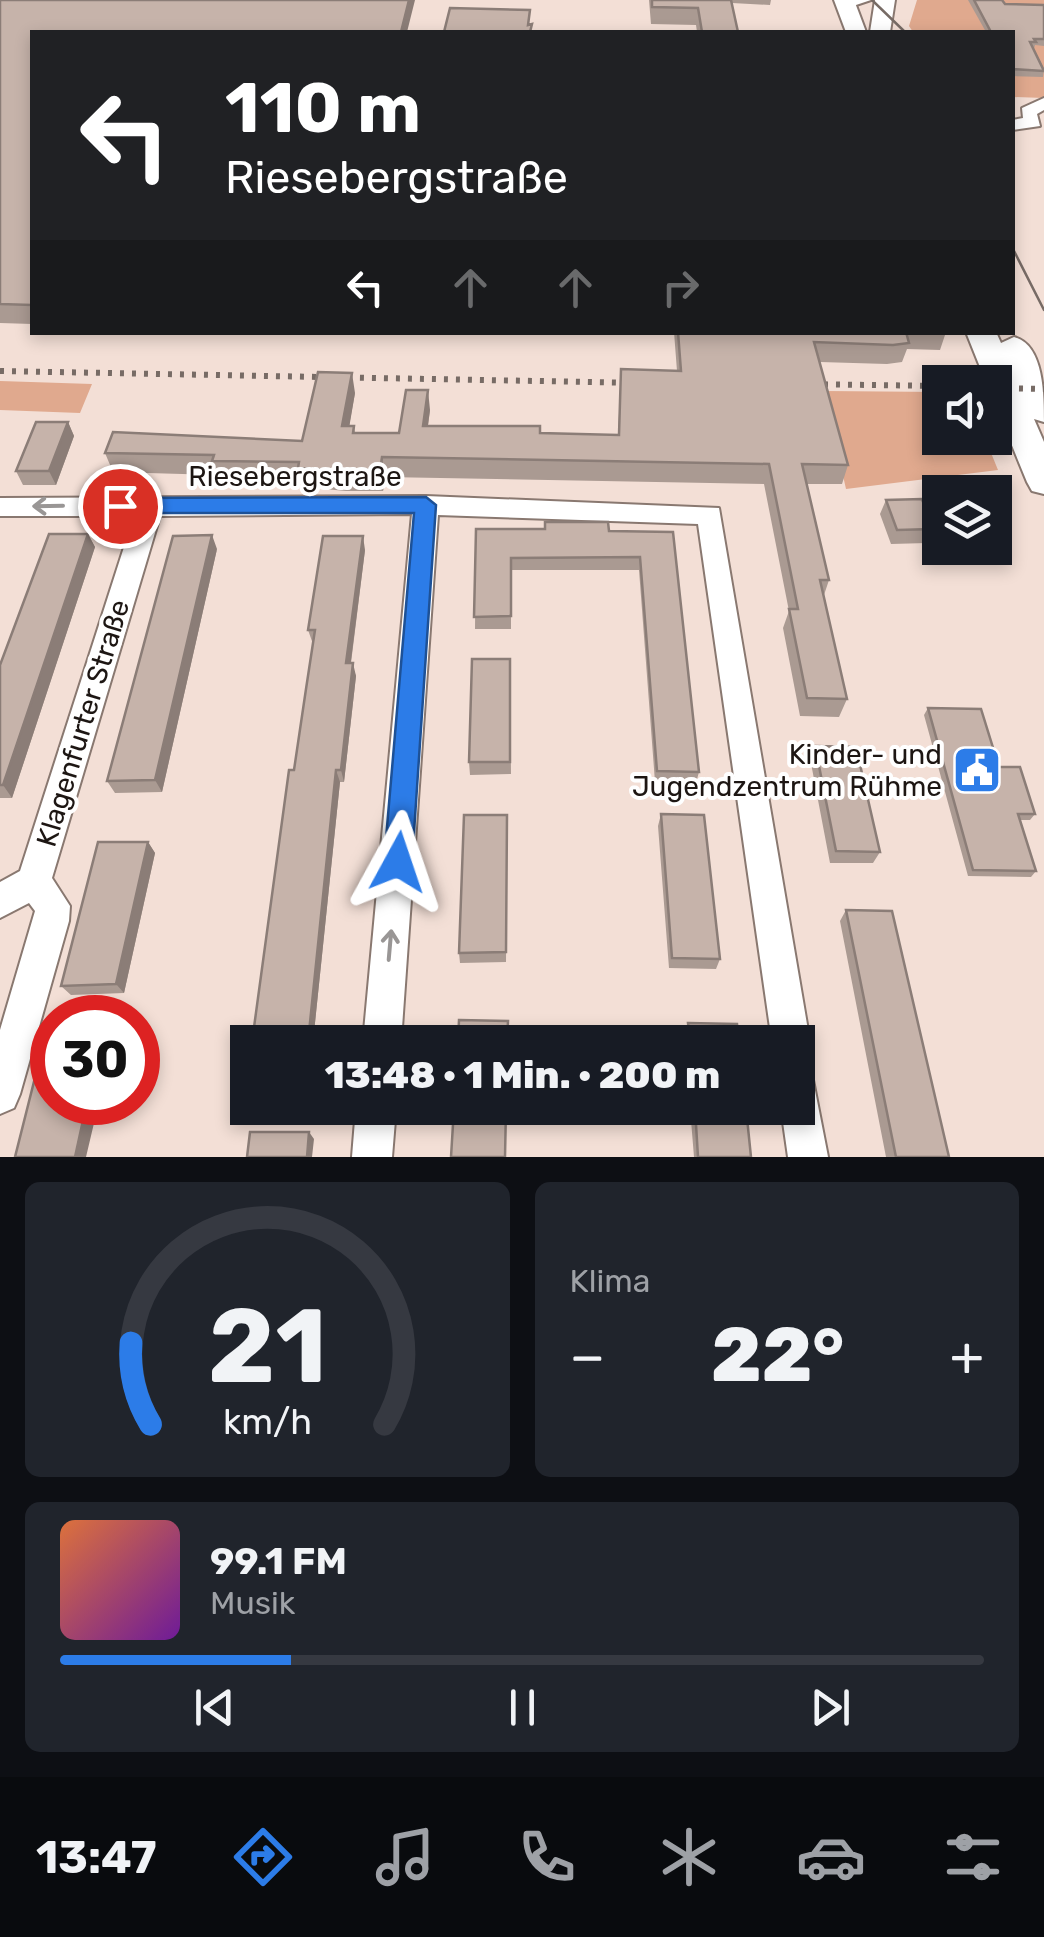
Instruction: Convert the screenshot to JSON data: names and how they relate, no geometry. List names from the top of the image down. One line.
{"streets":{"street":["Riesebergstraße","Klagenfurter Straße"]},"crossings":[["Riesebergstraße","Klagenfurter Straße"]],"places":{"public building":["Kinder- und Jugendzentrum Rühme"]},"page":{"turn":["110 m","Riesebergstraße"],"limit":"30","trip":"13:48 · 1 Min. · 200 m","tile":"Klima","heat":["−","22°","+"],"song":["99.1 FM","Musik"],"tabs":"13:47","gauge":["21","km/h"]}}
